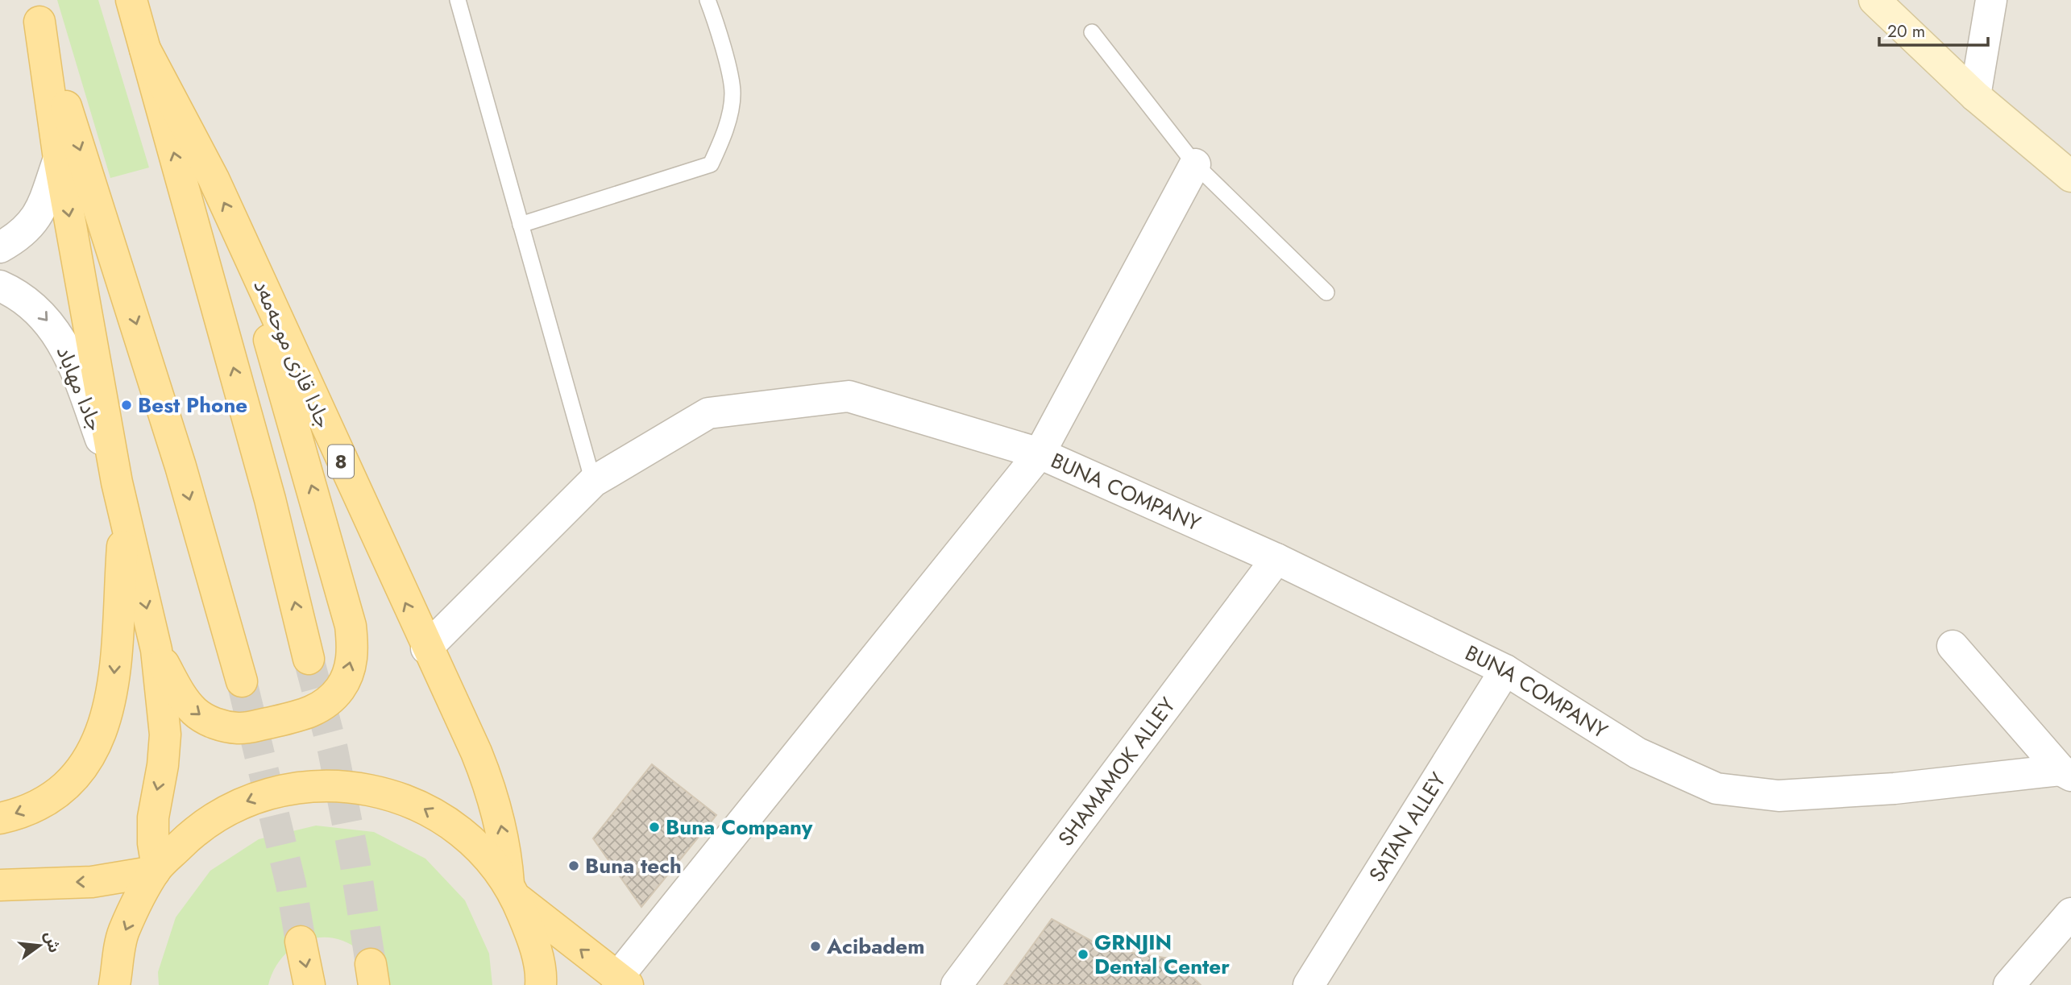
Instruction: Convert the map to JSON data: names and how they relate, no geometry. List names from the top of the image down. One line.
{"streets":{"main road":["جادا قازی موحەمەد","8"],"street":["جادا مهاباد","BUNA COMPANY","SHAMAMOK ALLEY","SATAN ALLEY"]},"crossings":[["جادا قازی موحەمەد","BUNA COMPANY"],["BUNA COMPANY","SHAMAMOK ALLEY"],["BUNA COMPANY","SATAN ALLEY"]],"one_way":["جادا مهاباد"],"places":["Best Phone","Buna Company","Buna tech","Acibadem","GRNJIN Dental Center"],"scale_bar":"20 m","north":"right"}
